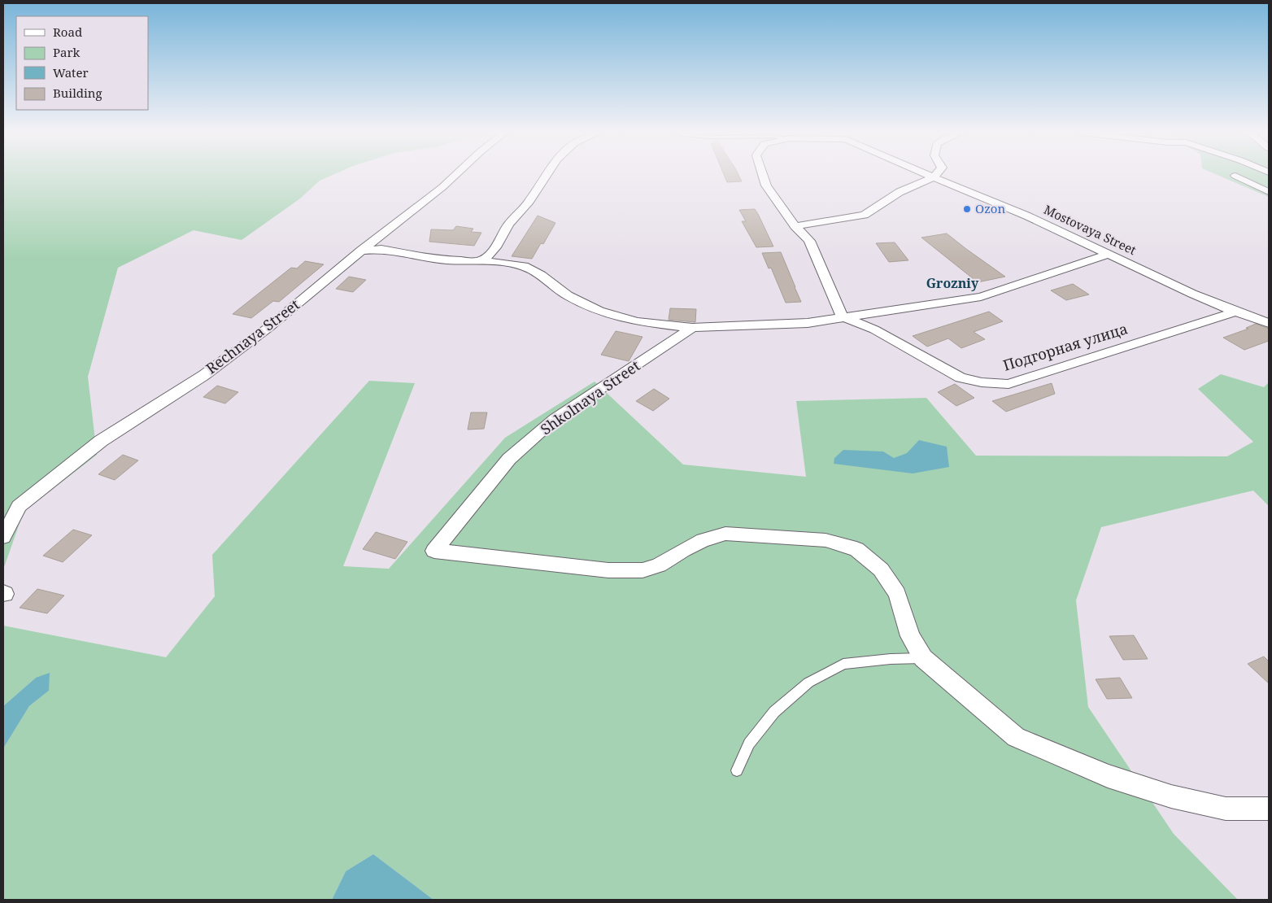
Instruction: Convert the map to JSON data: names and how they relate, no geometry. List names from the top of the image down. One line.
{"streets":{"street":["Mostovaya Street","Rechnaya Street","Подгорная улица","Shkolnaya Street"]},"crossings":[["Mostovaya Street","Подгорная улица"]],"districts":["Grozniy"],"places":["Ozon"],"legend":["Road","Park","Water","Building"]}
